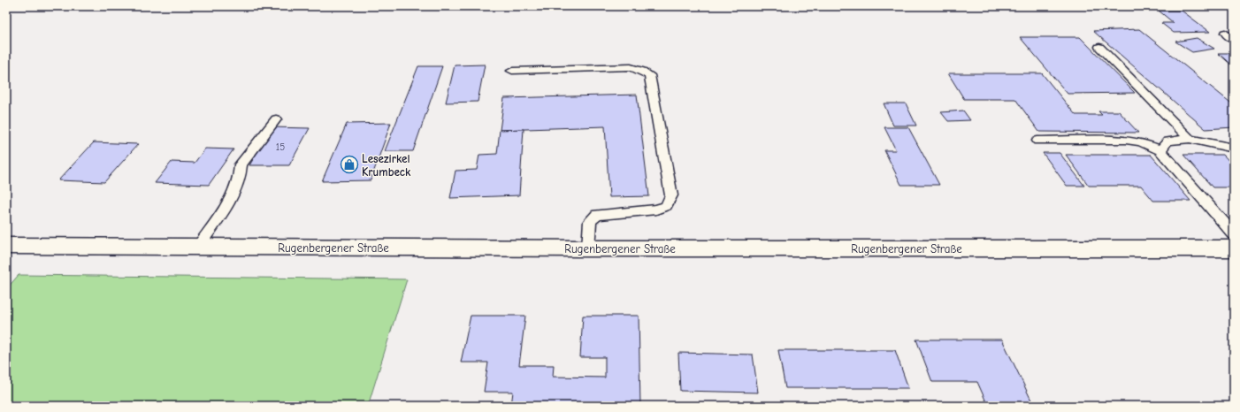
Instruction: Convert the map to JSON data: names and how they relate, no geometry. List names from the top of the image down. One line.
{"streets":{"main road":["Rugenbergener Straße"]},"places":{"shop":["Lesezirkel Krumbeck"]},"house_numbers":["15"]}
